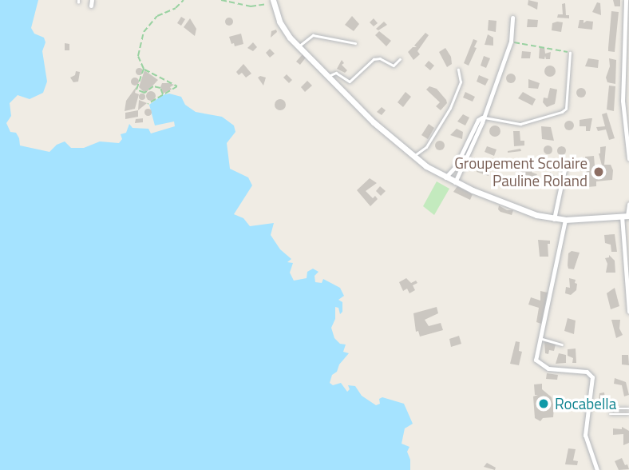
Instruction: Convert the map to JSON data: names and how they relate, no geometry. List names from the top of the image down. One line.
{"places":["Groupement Scolaire Pauline Roland","Rocabella"]}
